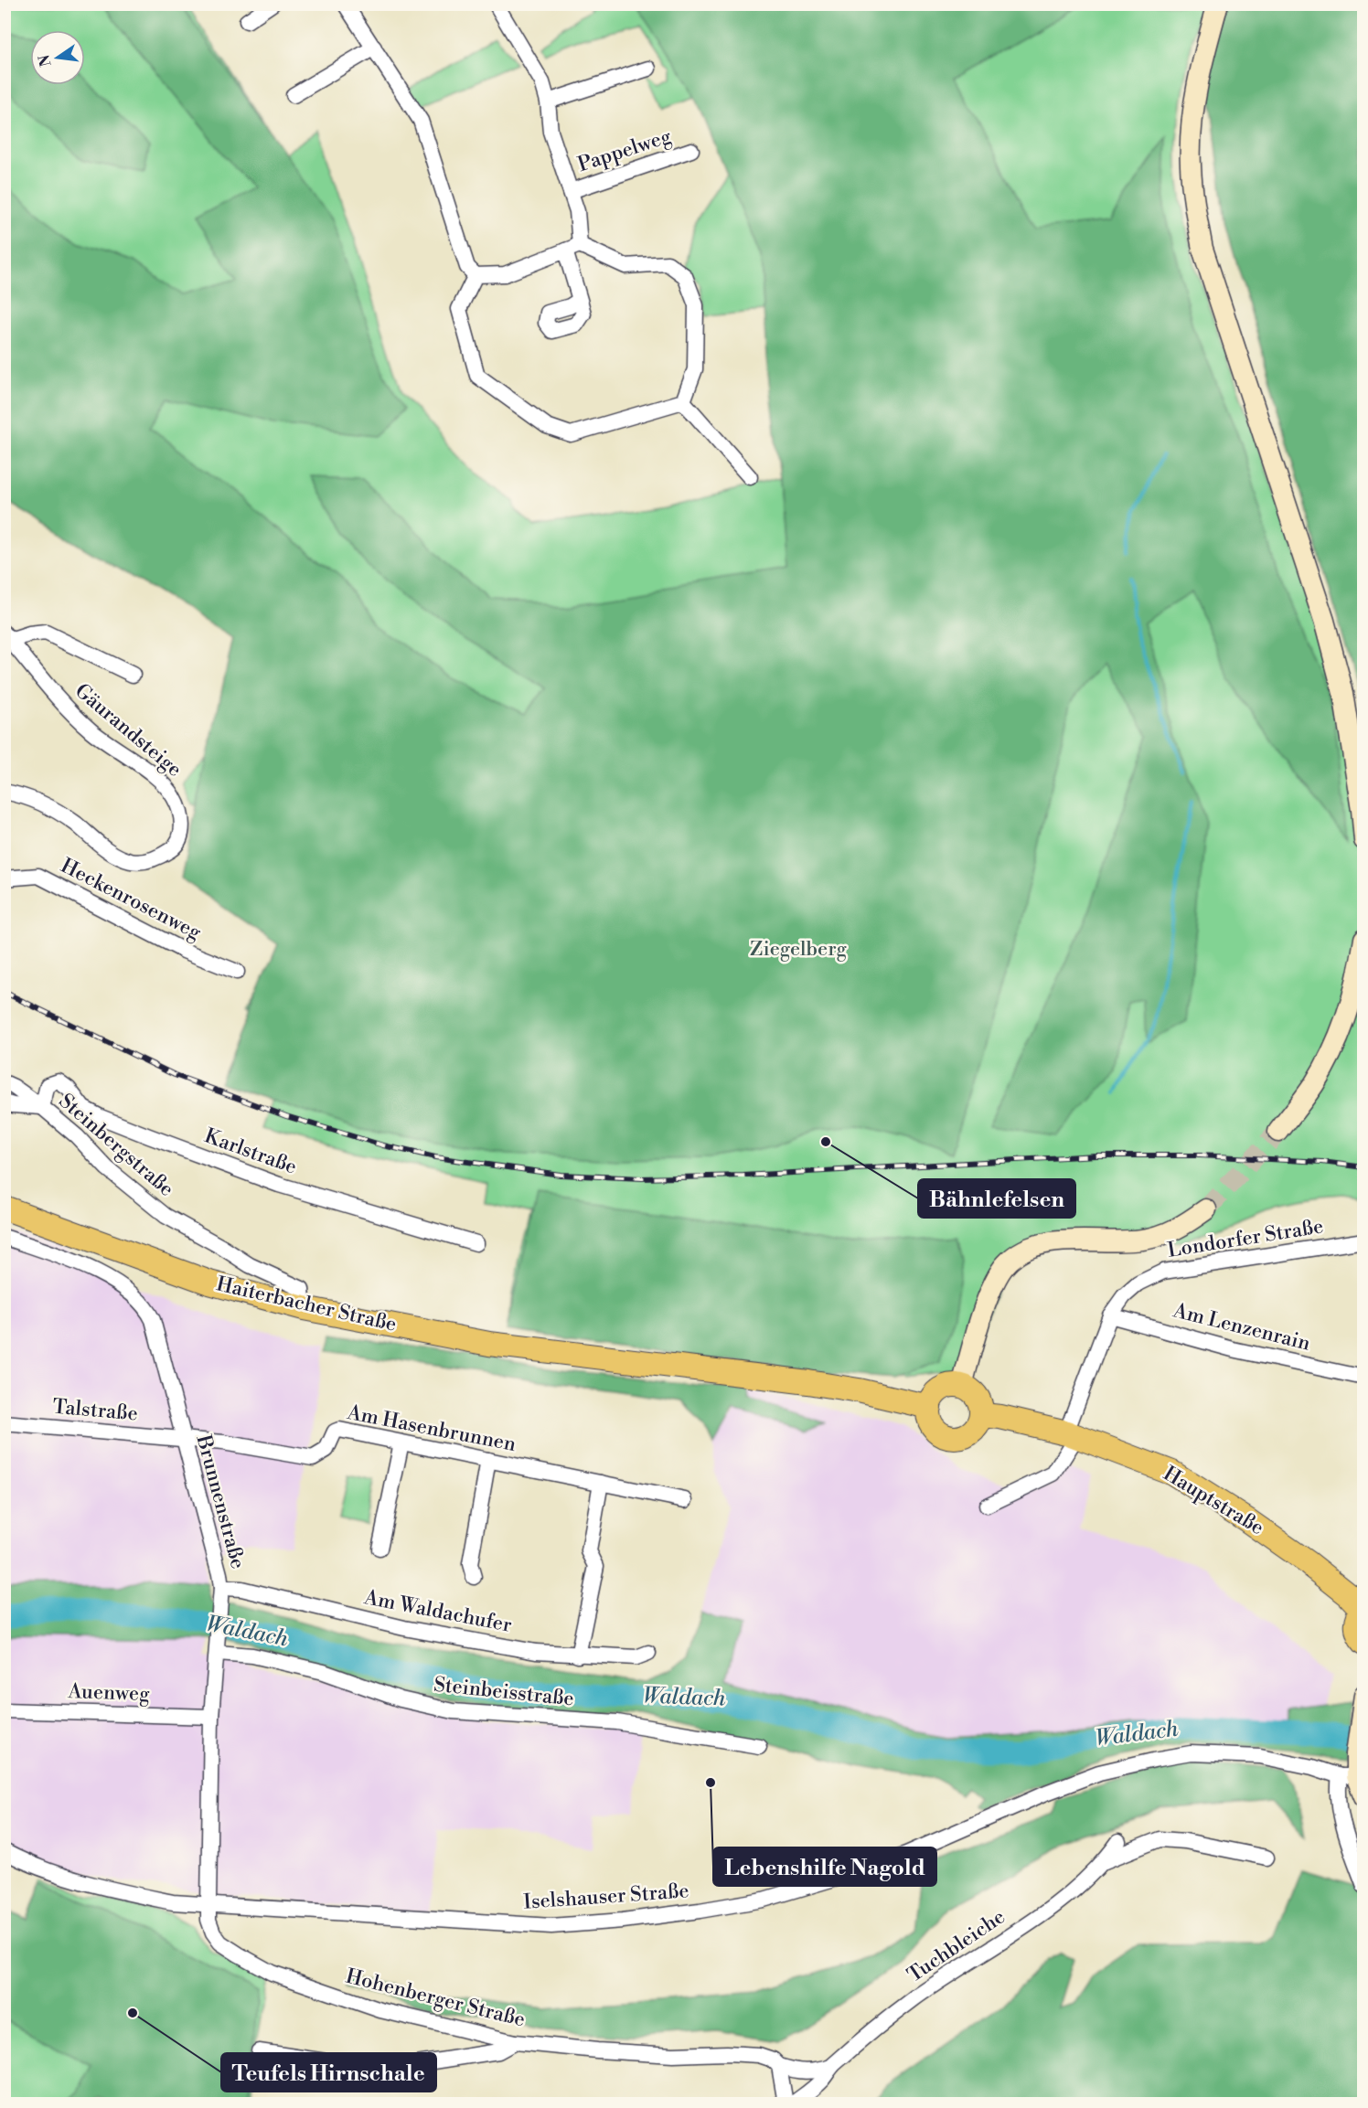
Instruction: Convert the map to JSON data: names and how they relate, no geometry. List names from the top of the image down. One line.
{"streets":{"main road":["Haiterbacher Straße","Hauptstraße"],"street":["Pappelweg","Gäurandsteige","Heckenrosenweg","Steinbergstraße","Karlstraße","Londorfer Straße","Am Lenzenrain","Talstraße","Am Hasenbrunnen","Brunnenstraße","Am Waldachufer","Steinbeisstraße","Auenweg","Iselshauser Straße","Tuchbleiche","Hohenberger Straße"]},"crossings":[["Steinbergstraße","Karlstraße"],["Steinbergstraße","Haiterbacher Straße"],["Londorfer Straße","Am Lenzenrain"],["Londorfer Straße","Hauptstraße"],["Haiterbacher Straße","Hauptstraße"],["Talstraße","Am Hasenbrunnen"],["Talstraße","Brunnenstraße"],["Am Hasenbrunnen","Brunnenstraße"],["Brunnenstraße","Am Waldachufer"],["Brunnenstraße","Steinbeisstraße"],["Brunnenstraße","Auenweg"],["Brunnenstraße","Iselshauser Straße"],["Brunnenstraße","Hohenberger Straße"],["Iselshauser Straße","Hohenberger Straße"]],"water":["Waldach"],"parks":["Ziegelberg"],"places":["Bähnlefelsen","Lebenshilfe Nagold","Teufels Hirnschale"],"north":"left"}
